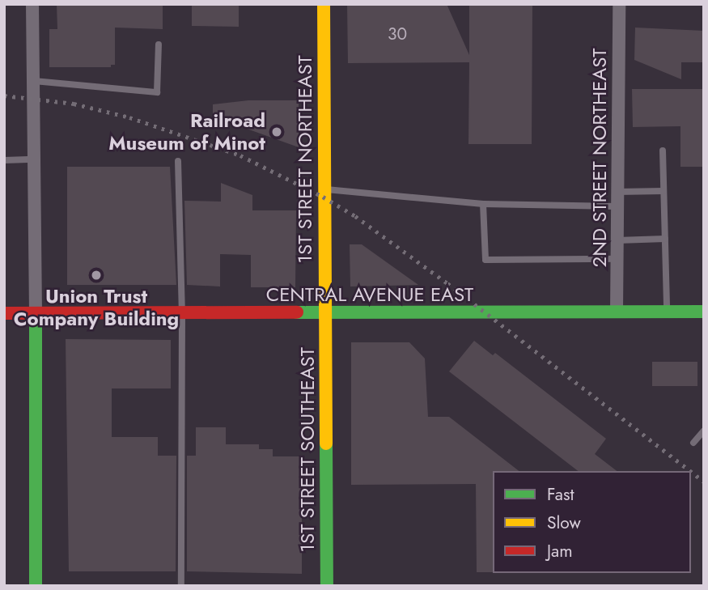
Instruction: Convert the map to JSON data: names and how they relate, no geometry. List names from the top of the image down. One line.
{"streets":{"street":["2ND STREET NORTHEAST","1ST STREET NORTHEAST","CENTRAL AVENUE EAST","1ST STREET SOUTHEAST"]},"crossings":[["2ND STREET NORTHEAST","CENTRAL AVENUE EAST"],["1ST STREET NORTHEAST","CENTRAL AVENUE EAST"],["1ST STREET NORTHEAST","1ST STREET SOUTHEAST"],["CENTRAL AVENUE EAST","1ST STREET SOUTHEAST"]],"places":["Railroad Museum of Minot","Union Trust Company Building"],"house_numbers":["30"],"legend":["Fast","Slow","Jam"]}
